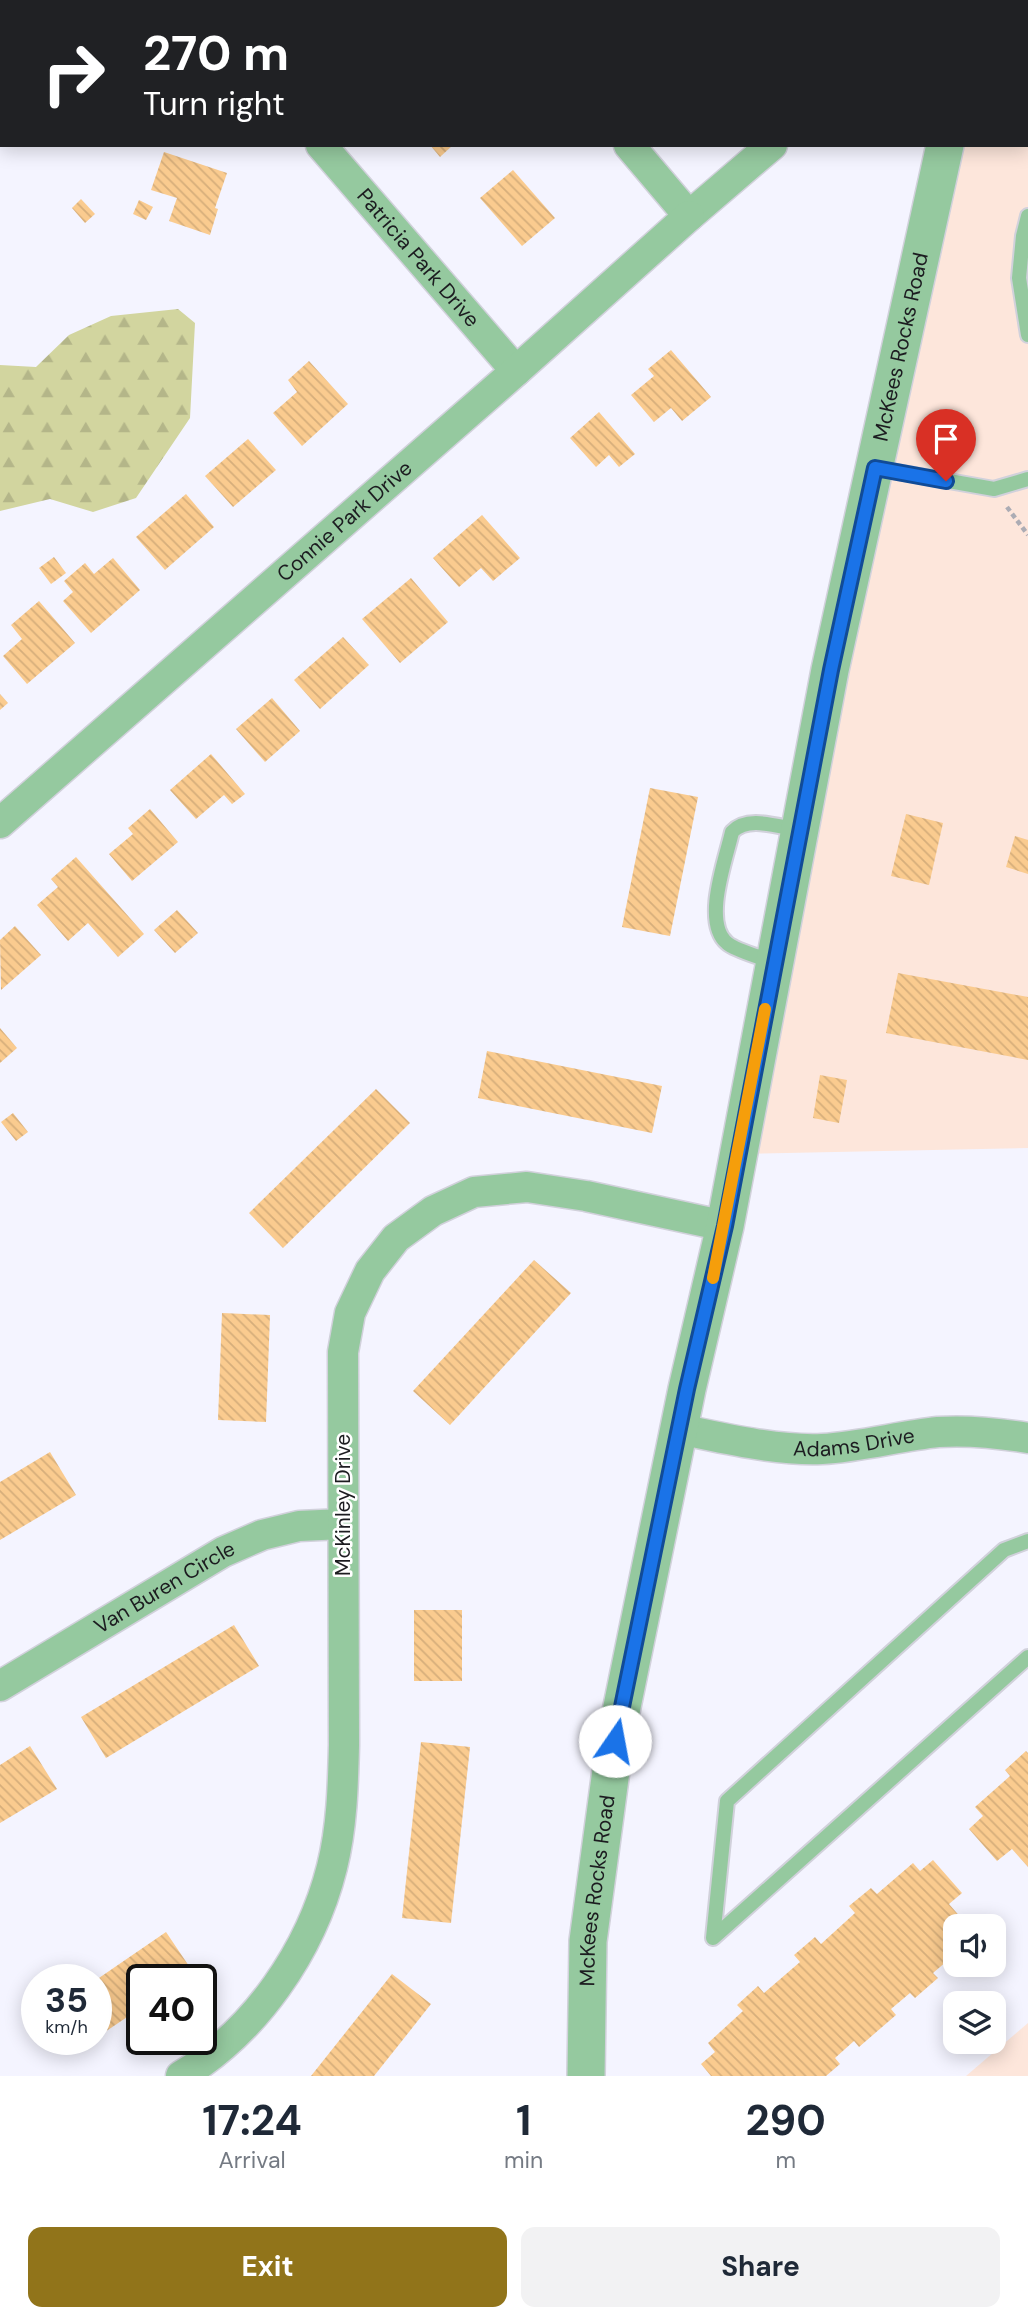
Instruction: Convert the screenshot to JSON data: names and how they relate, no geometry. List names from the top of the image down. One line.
{"streets":{"street":["Patricia Park Drive","McKees Rocks Road","Connie Park Drive","Adams Drive","McKinley Drive","Van Buren Circle"]},"crossings":[["Patricia Park Drive","Connie Park Drive"],["McKees Rocks Road","Adams Drive"],["McKees Rocks Road","McKinley Drive"],["McKinley Drive","Van Buren Circle"]],"page":{"turn":["270 m","Turn right"],"speed":"35 km/h","limit":"40","eta":["17:24","Arrival","1","min","290","m"],"buttons":["Exit","Share"]}}
